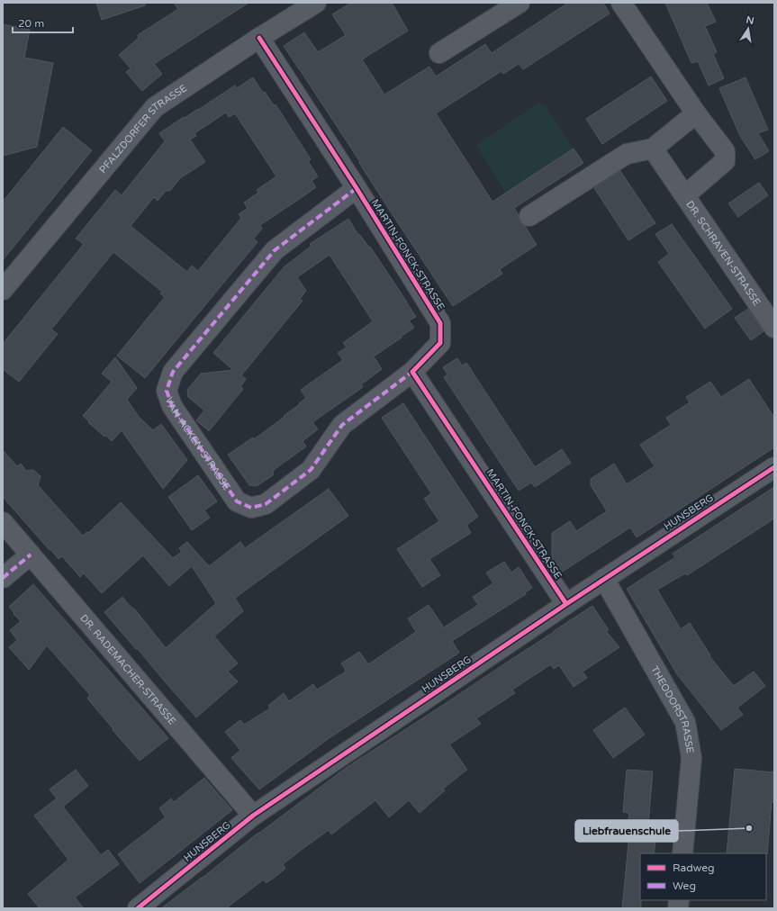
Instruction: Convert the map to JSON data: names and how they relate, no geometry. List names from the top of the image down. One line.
{"streets":{"street":["PFALZDORFER STRASSE","DR. SCHRAVEN-STRASSE","MARTIN-FONCK-STRASSE","VAN-ACKEN-STRASSE","HUNSBERG","DR. RADEMACHER-STRASSE","THEODORSTRASSE"]},"crossings":[["PFALZDORFER STRASSE","MARTIN-FONCK-STRASSE"],["MARTIN-FONCK-STRASSE","VAN-ACKEN-STRASSE"],["MARTIN-FONCK-STRASSE","HUNSBERG"],["HUNSBERG","DR. RADEMACHER-STRASSE"],["HUNSBERG","THEODORSTRASSE"]],"places":["Liebfrauenschule"],"legend":["Radweg","Weg"],"scale_bar":"20 m","north":"top"}
